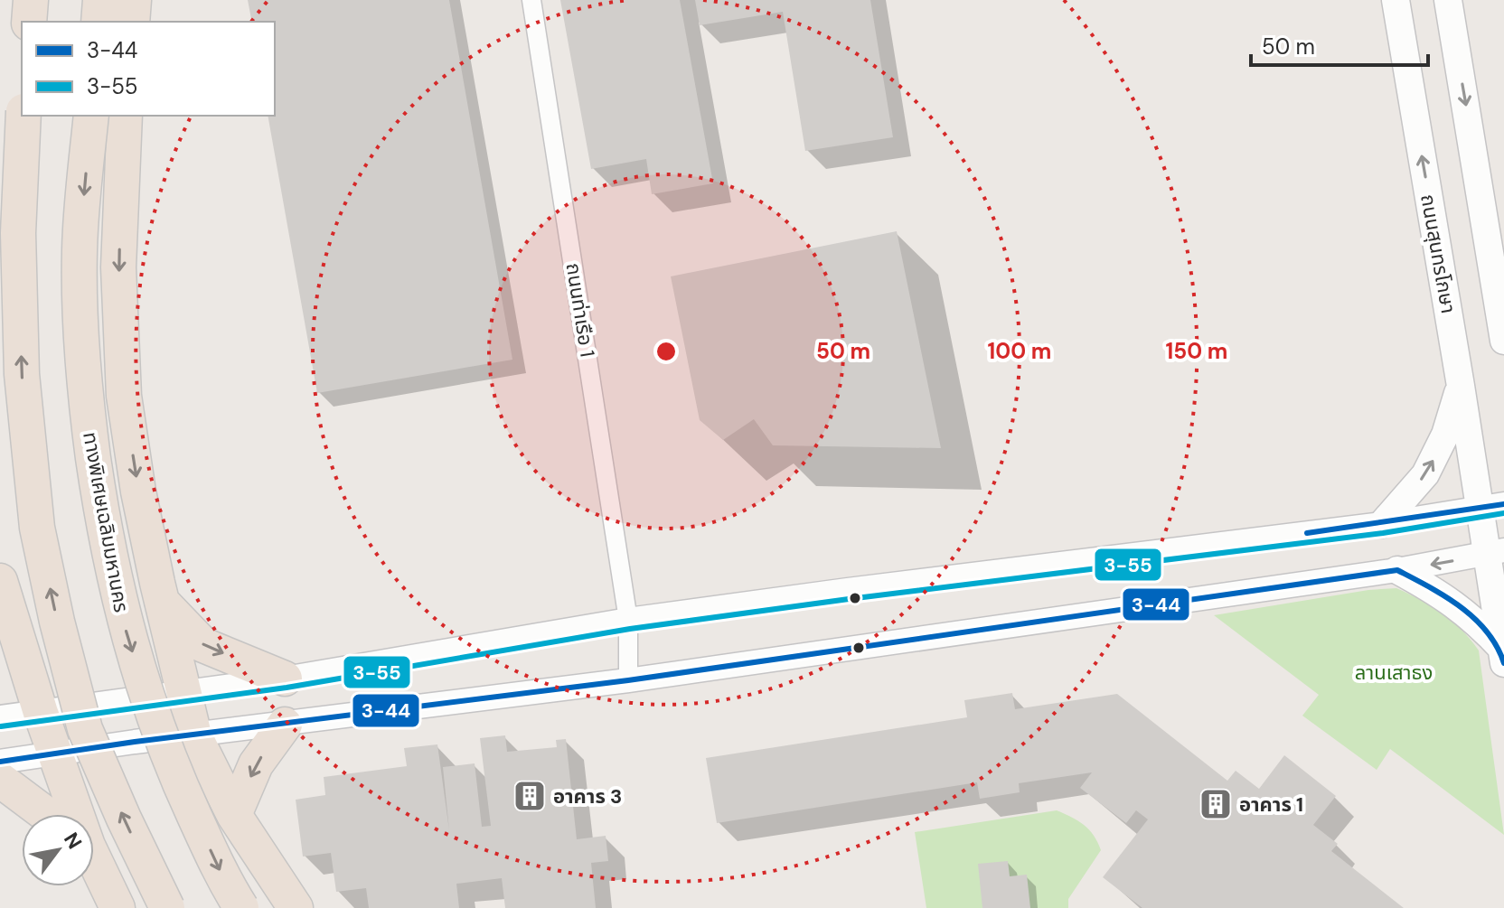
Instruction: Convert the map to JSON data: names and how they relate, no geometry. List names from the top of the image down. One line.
{"streets":{"highway":["ทางพิเศษเฉลิมมหานคร"],"main road":["ถนนสุนทรโกษา"],"street":["ถนนท่าเรือ 1"]},"parks":["ลานเสาธง"],"places":{"building":["อาคาร 3","อาคาร 1"]},"lines":["transit line 3-44","transit line 3-55"],"legend":["3-44","3-55"],"scale_bar":"50 m","north":"top right","rings":["50 m","100 m","150 m"]}
